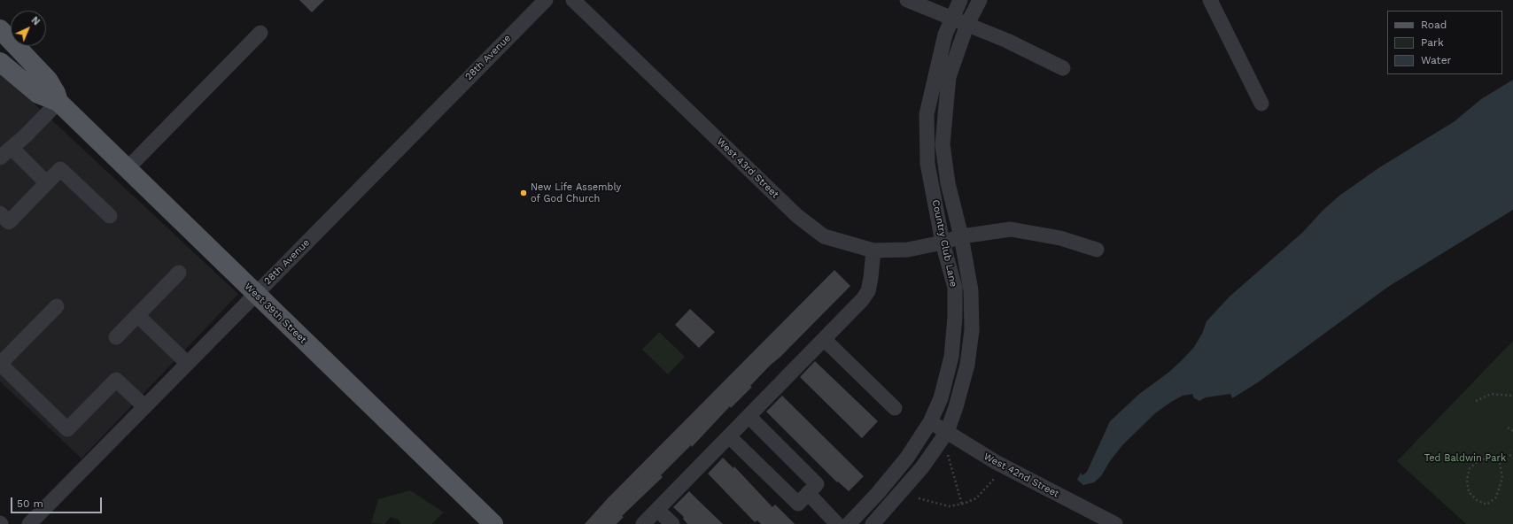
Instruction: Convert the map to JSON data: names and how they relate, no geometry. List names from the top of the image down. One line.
{"streets":{"main road":["West 39th Street"],"street":["28th Avenue","West 43rd Street","Country Club Lane","West 42nd Street"]},"crossings":[["28th Avenue","West 39th Street"],["West 43rd Street","Country Club Lane"],["Country Club Lane","West 42nd Street"]],"parks":["Ted Baldwin Park"],"places":["New Life Assembly of God Church"],"legend":["Road","Park","Water"],"scale_bar":"50 m","north":"top right"}
